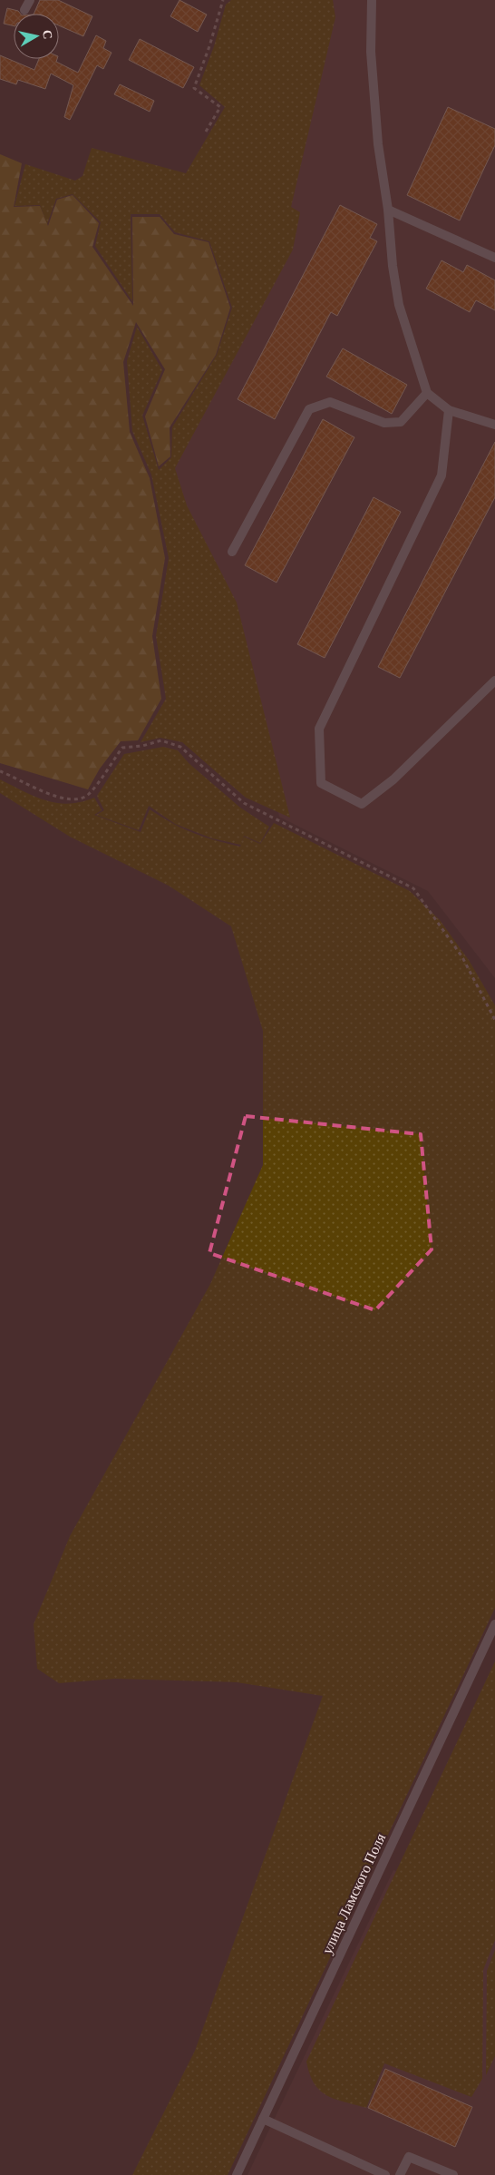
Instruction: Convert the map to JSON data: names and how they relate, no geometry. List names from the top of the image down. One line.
{"streets":{"street":["улица Ламского Поля"]},"north":"right"}
